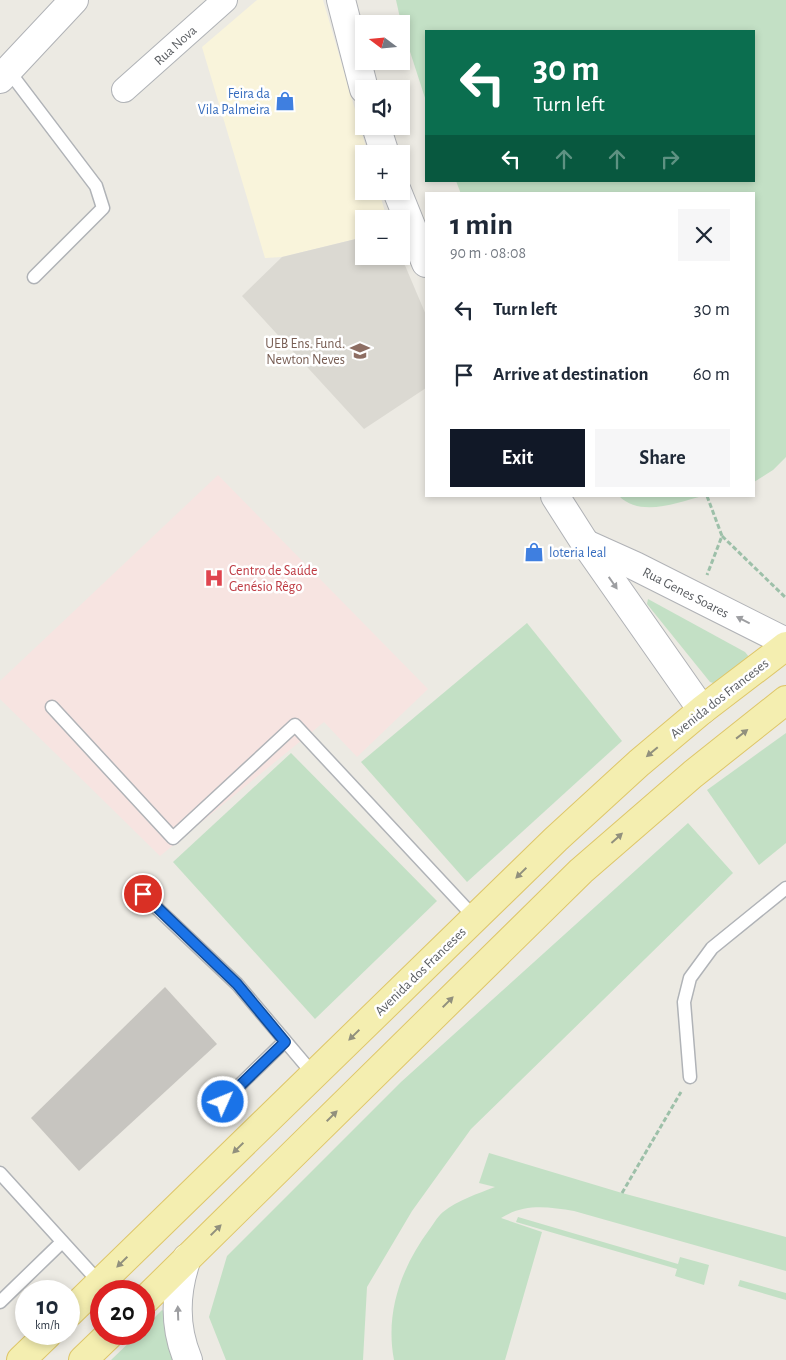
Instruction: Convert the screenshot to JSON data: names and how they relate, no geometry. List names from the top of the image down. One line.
{"streets":{"main road":["Avenida dos Franceses"],"street":["Rua Nova","Rua Genes Soares"]},"crossings":[["Rua Genes Soares","Avenida dos Franceses"]],"one_way":["Rua Genes Soares"],"places":{"shop":["Feira da Vila Palmeira","loteria leal"],"school or university":["UEB Ens. Fund. Newton Neves"],"hospital":["Centro de Saúde Genésio Rêgo"]},"north":"left","page":{"map_buttons":["+","−"],"turn":["30 m","Turn left"],"heading":["1 min","90 m · 08:08"],"list":[{"name":"Turn left","value":"30 m"},{"name":"Arrive at destination","value":"60 m"}],"buttons":["Exit","Share"],"speed":"10 km/h","limit":"20"}}
